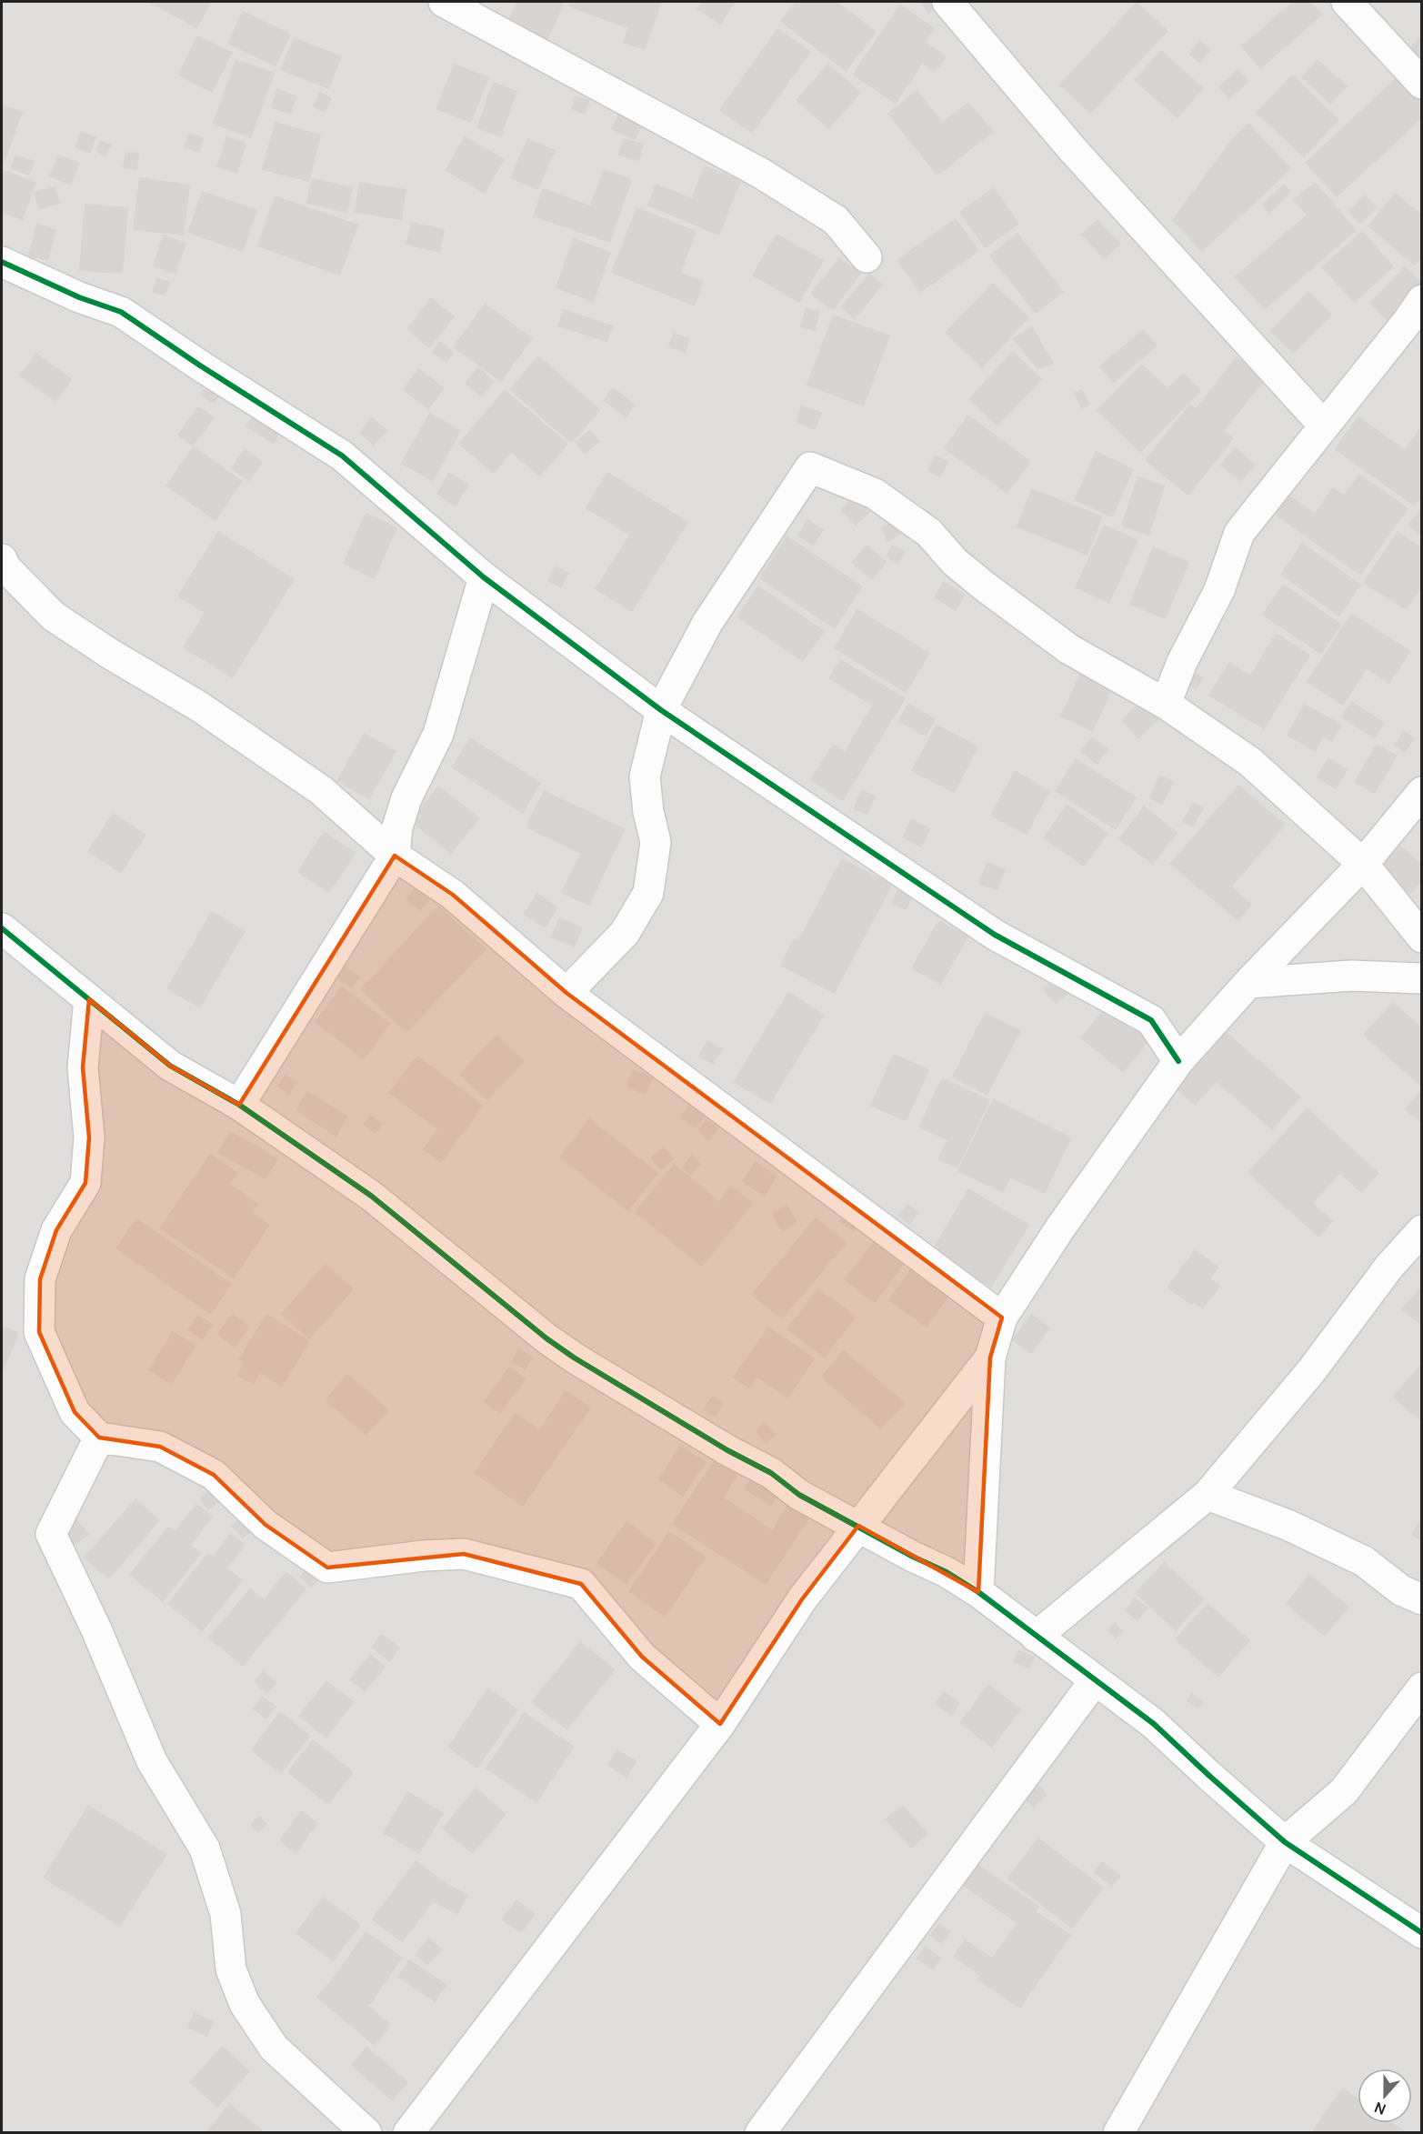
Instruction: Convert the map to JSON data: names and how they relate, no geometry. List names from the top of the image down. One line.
{"north":"bottom"}
